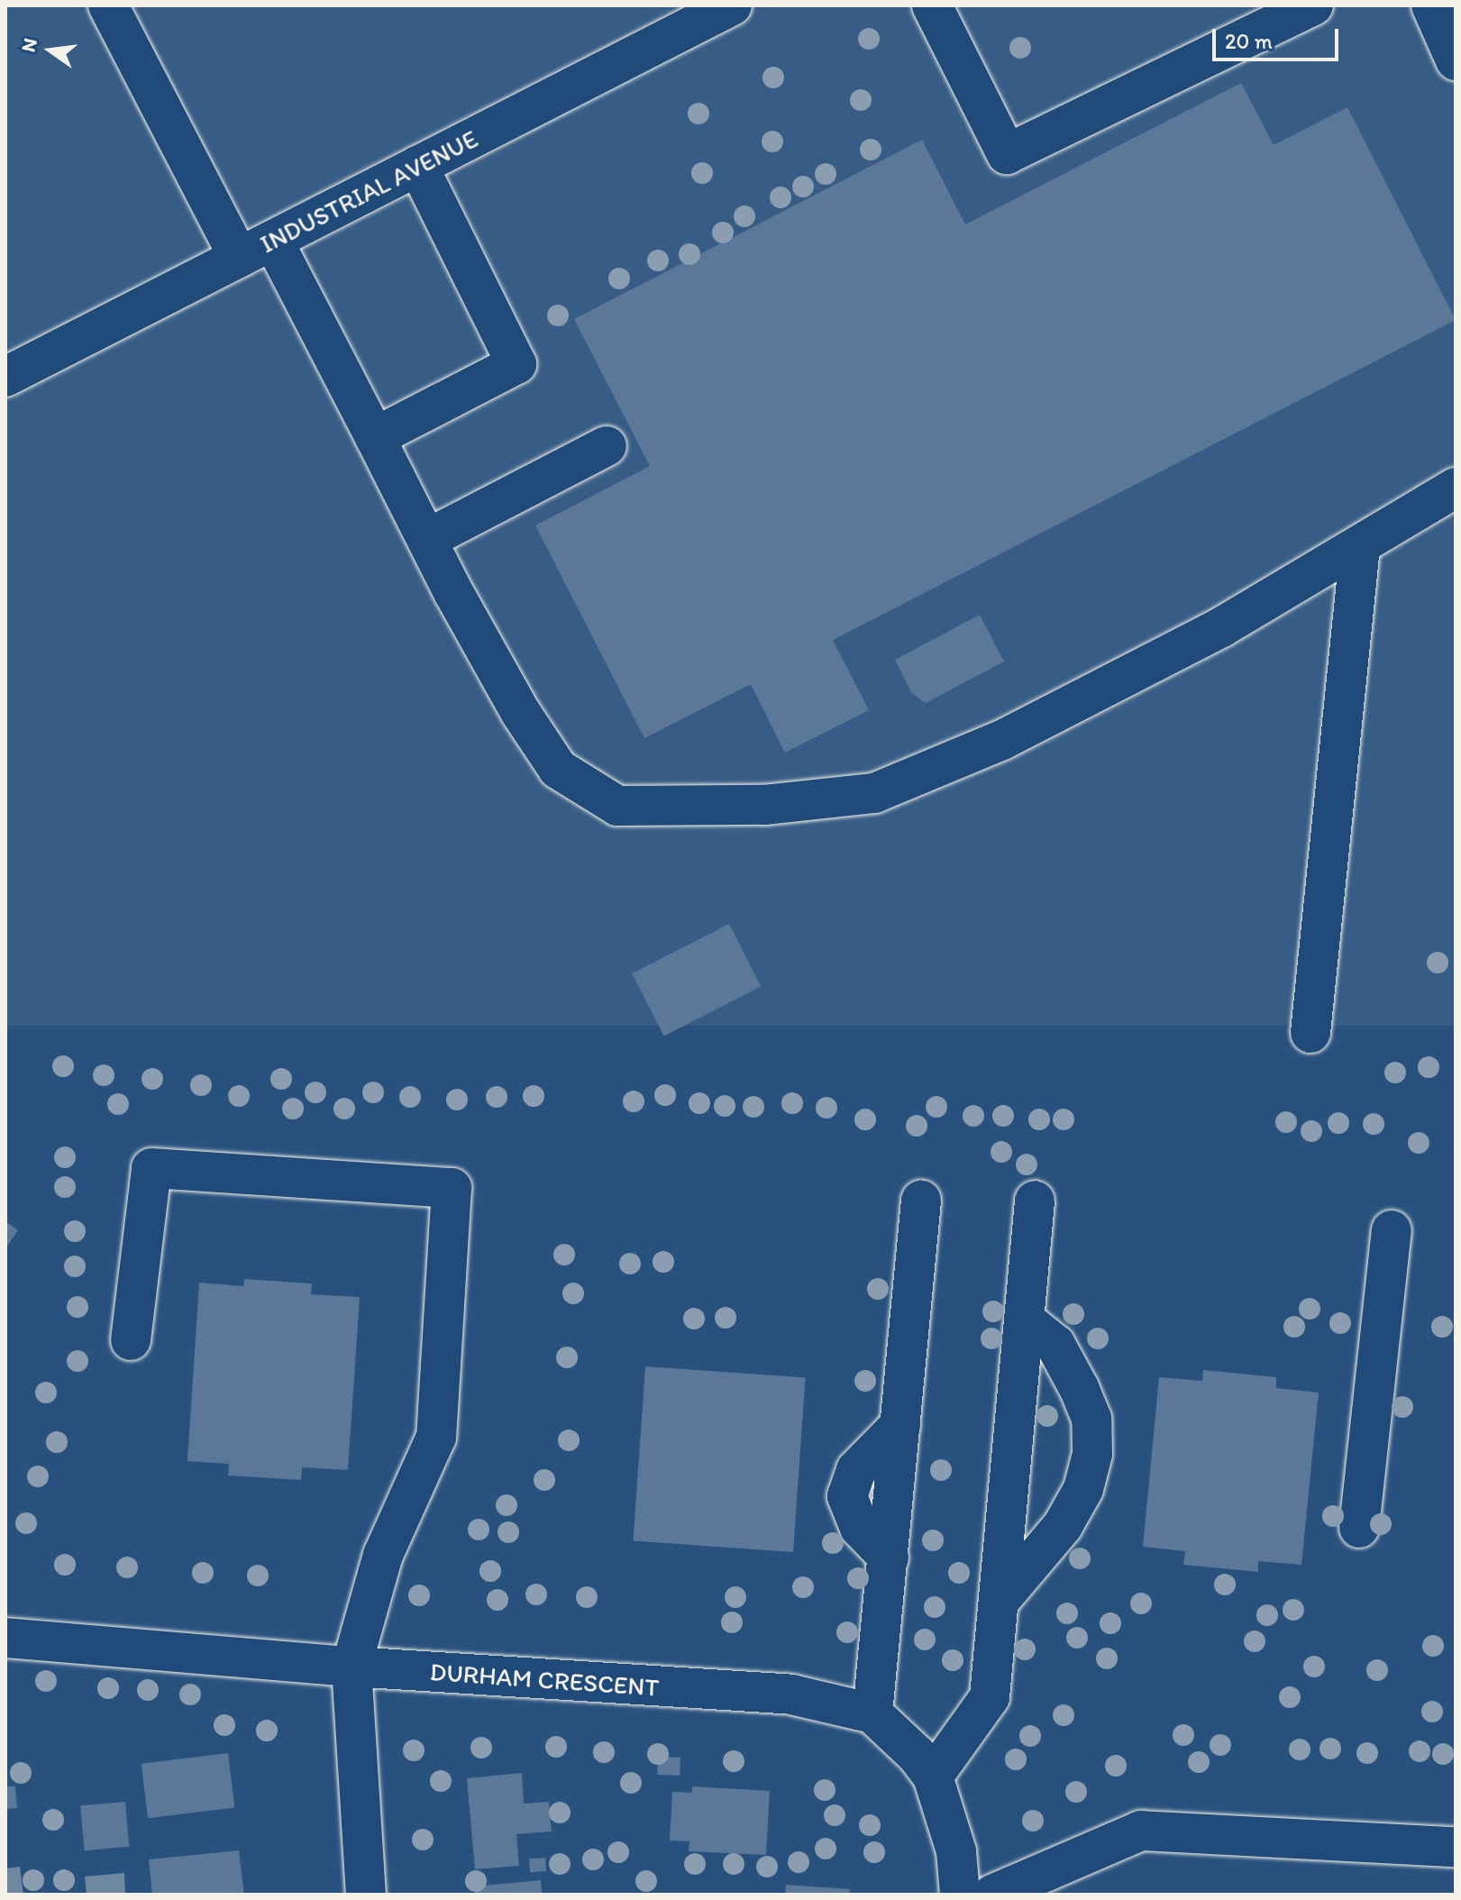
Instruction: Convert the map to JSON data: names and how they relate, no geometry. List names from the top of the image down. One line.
{"streets":{"street":["INDUSTRIAL AVENUE","DURHAM CRESCENT"]},"scale_bar":"20 m","north":"left"}
